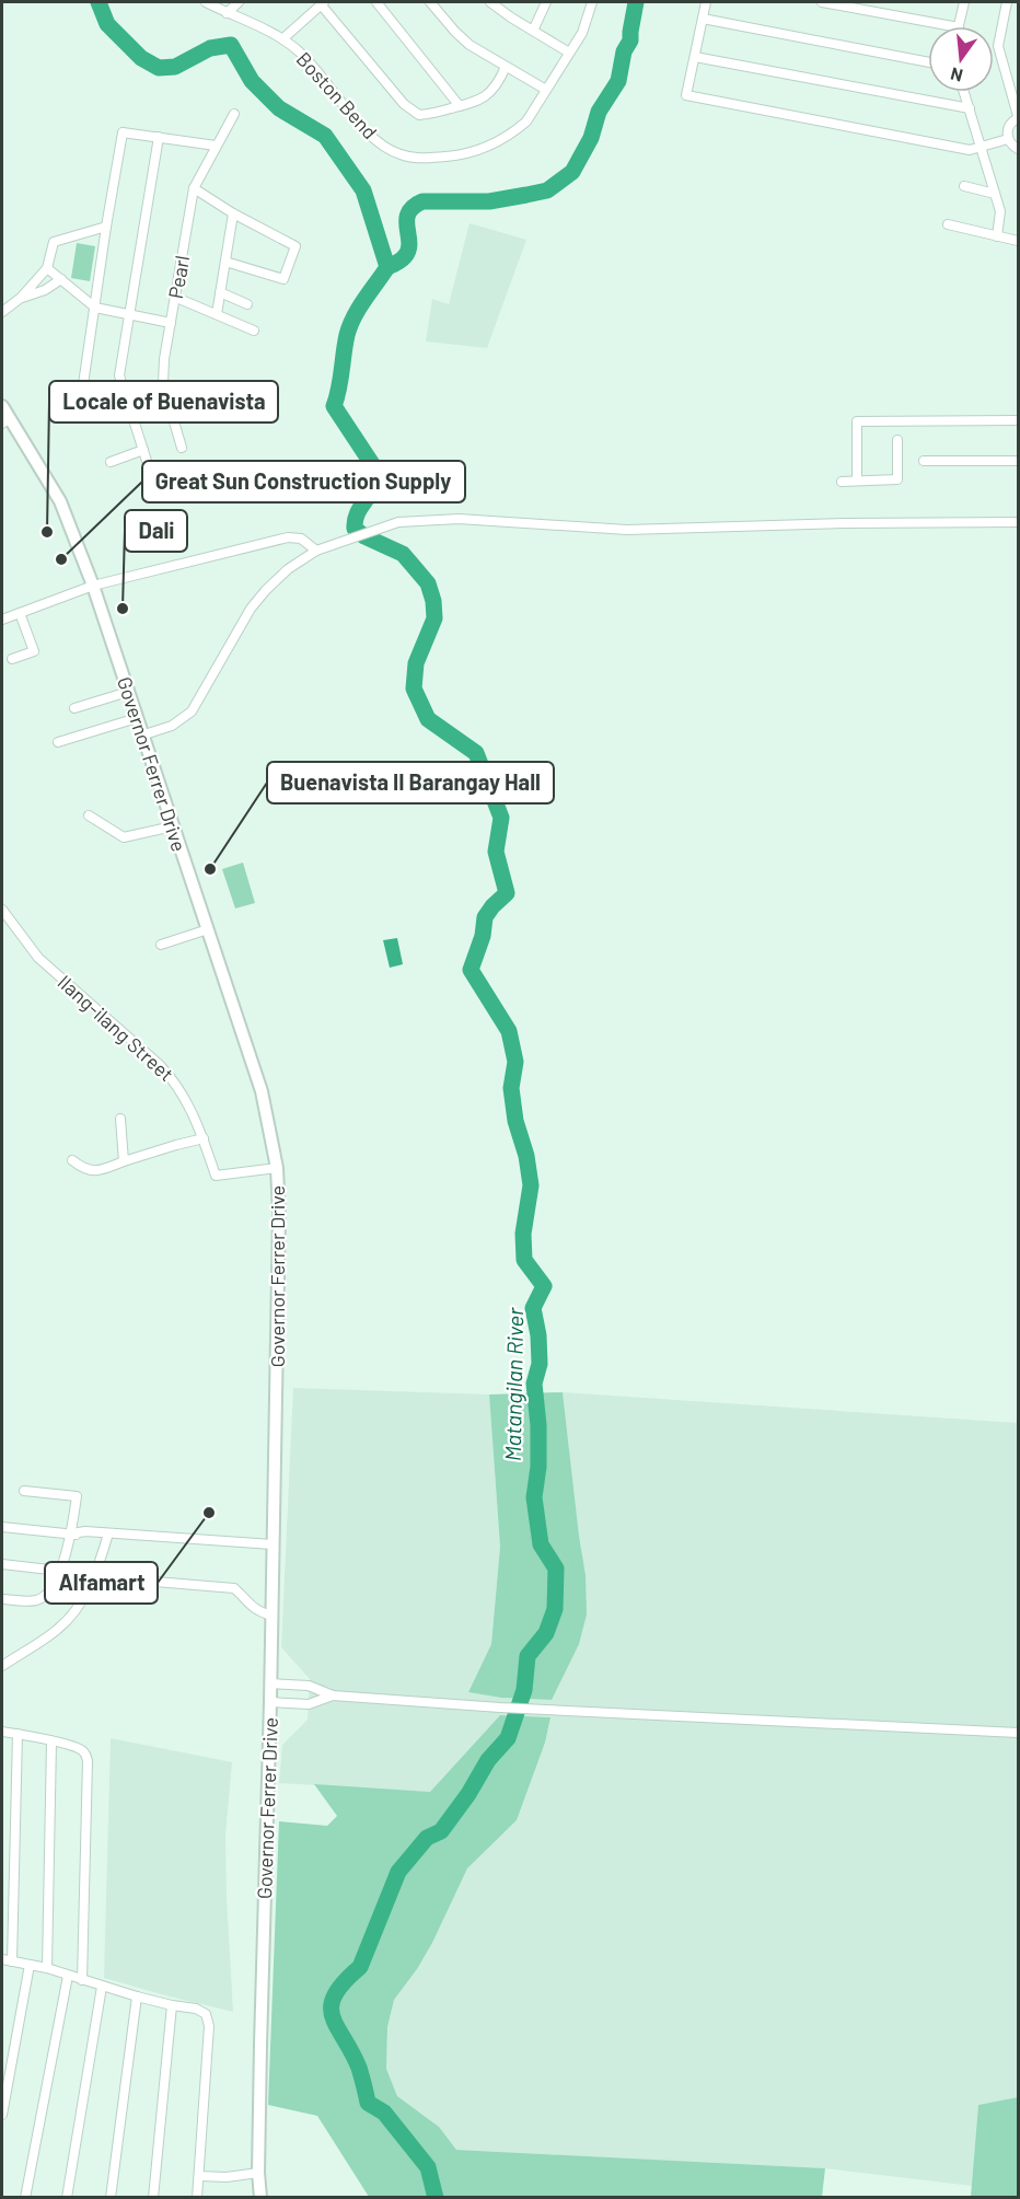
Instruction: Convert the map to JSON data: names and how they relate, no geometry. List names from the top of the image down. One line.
{"streets":{"main road":["Governor Ferrer Drive"],"street":["Boston Bend","Pearl","Ilang-ilang Street"]},"crossings":[["Governor Ferrer Drive","Ilang-ilang Street"]],"water":["Matangilan River"],"places":["Locale of Buenavista","Great Sun Construction Supply","Dali","Buenavista II Barangay Hall","Alfamart"],"north":"bottom"}
